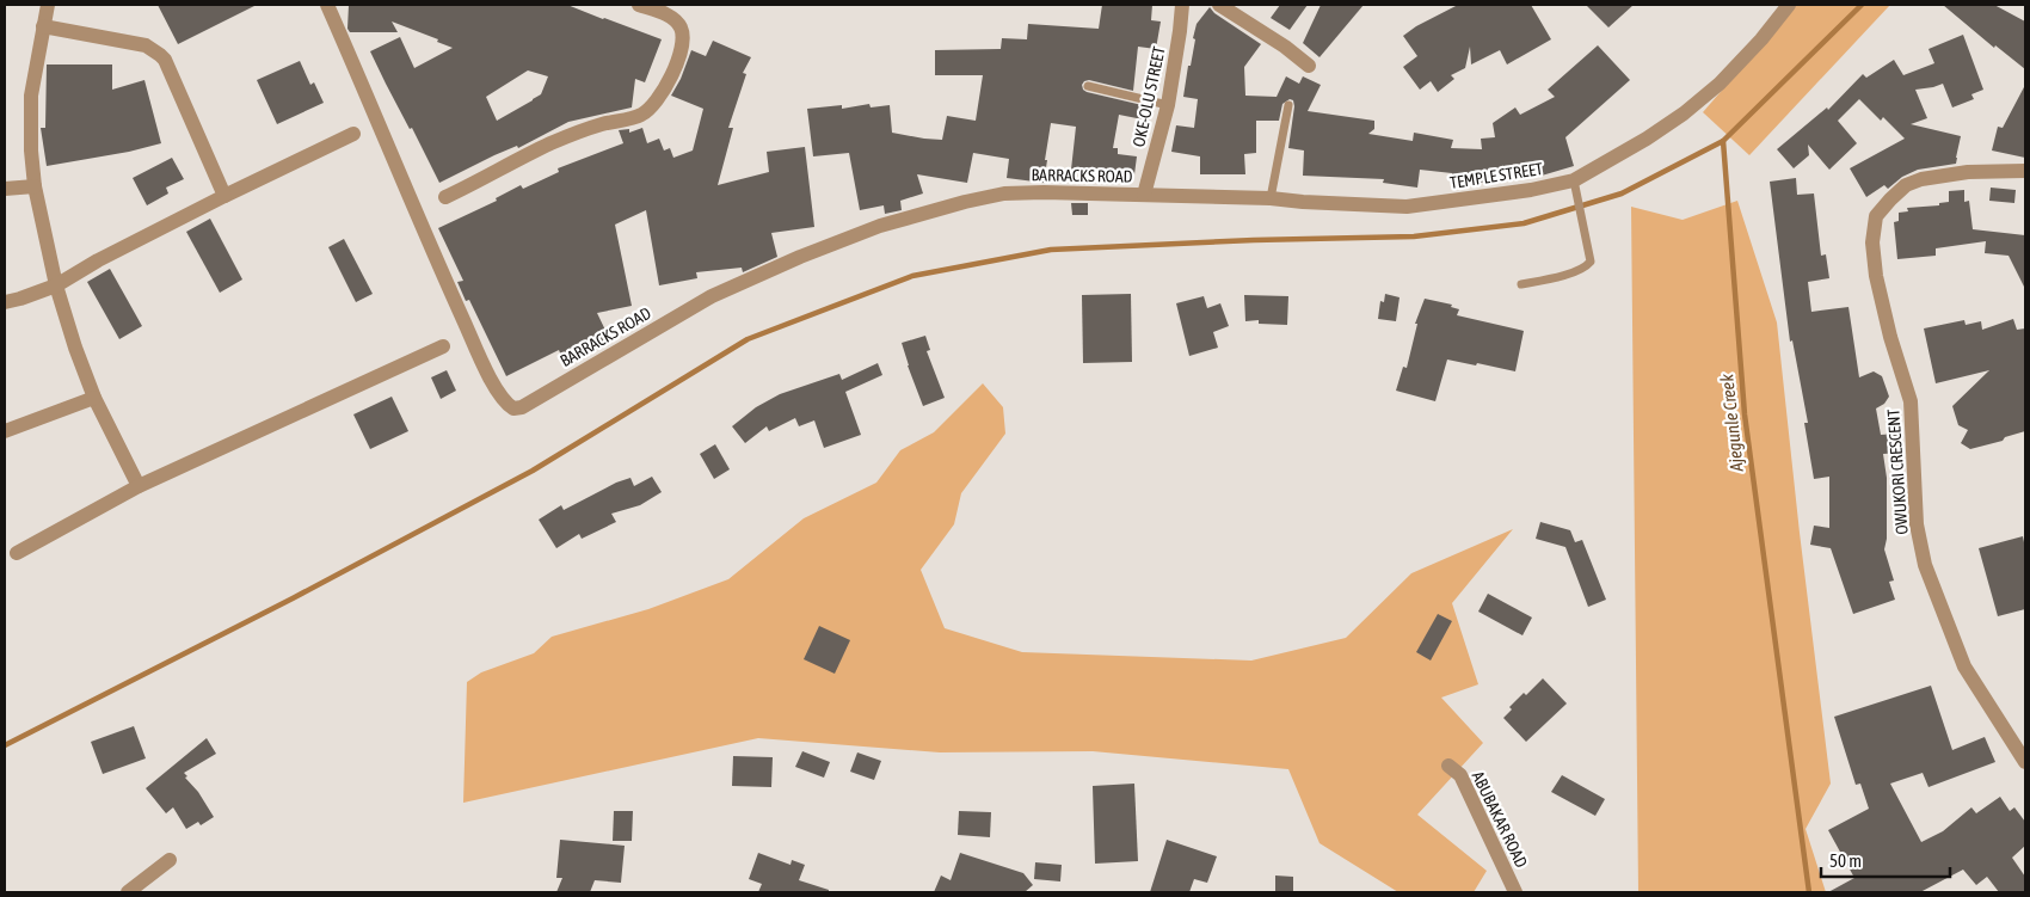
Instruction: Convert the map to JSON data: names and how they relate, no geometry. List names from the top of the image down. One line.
{"streets":{"street":["OKE-OLU STREET","BARRACKS ROAD","TEMPLE STREET","OWUKORI CRESCENT","ABUBAKAR ROAD"]},"crossings":[["OKE-OLU STREET","BARRACKS ROAD"],["OKE-OLU STREET","TEMPLE STREET"],["BARRACKS ROAD","TEMPLE STREET"]],"water":["Ajegunle Creek"],"scale_bar":"50 m"}
